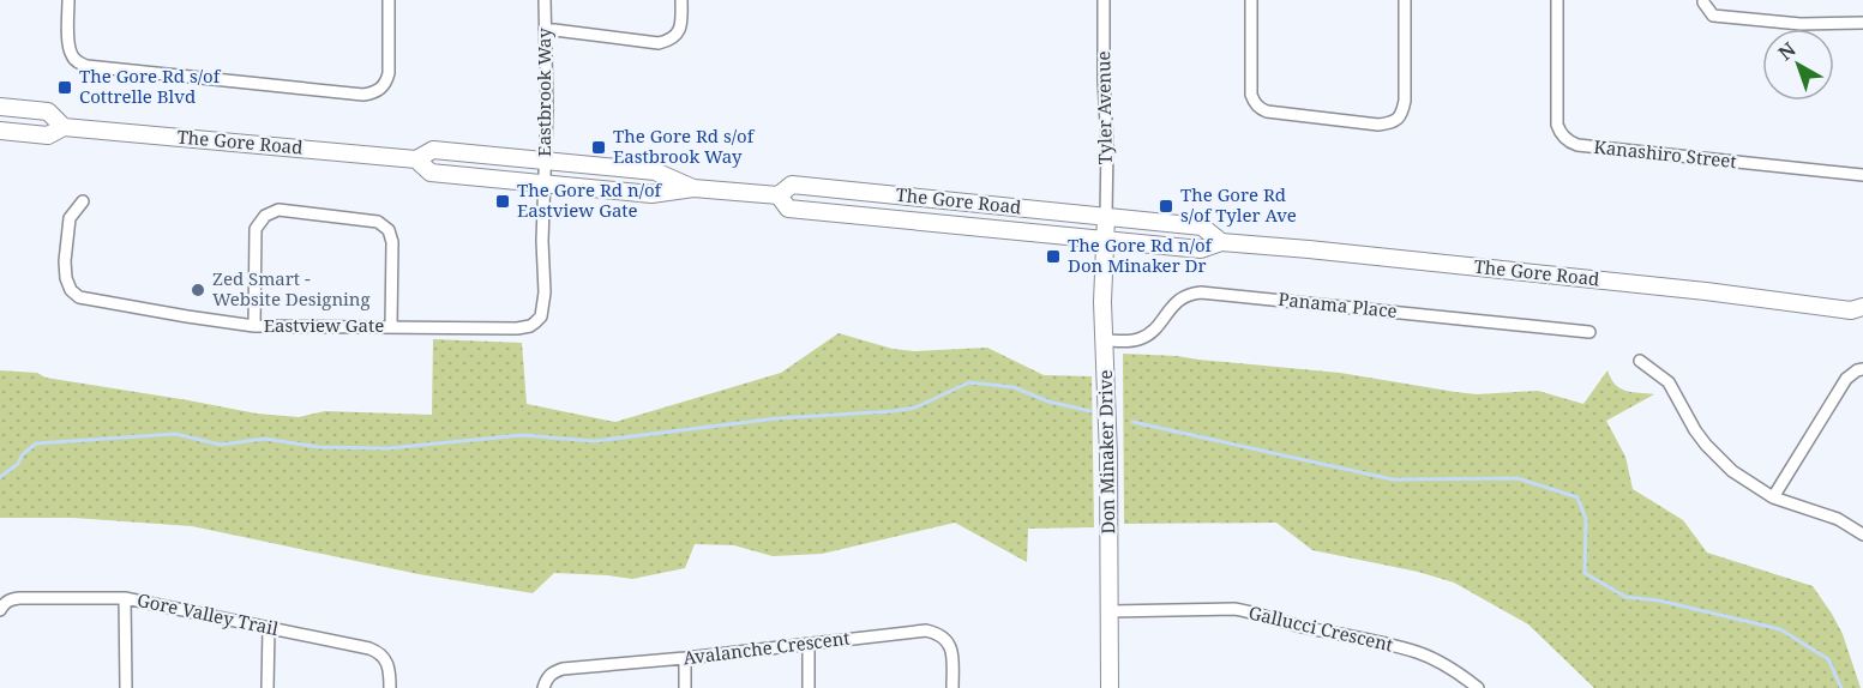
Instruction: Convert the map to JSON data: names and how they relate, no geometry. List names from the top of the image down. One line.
{"streets":{"main road":["The Gore Road","Don Minaker Drive"],"street":["Eastbrook Way","Tyler Avenue","Kanashiro Street","Panama Place","Eastview Gate","Gore Valley Trail","Gallucci Crescent","Avalanche Crescent"]},"crossings":[["Eastbrook Way","The Gore Road"],["Eastbrook Way","Eastview Gate"],["Tyler Avenue","The Gore Road"],["Tyler Avenue","Don Minaker Drive"],["The Gore Road","Eastview Gate"],["The Gore Road","Don Minaker Drive"],["Panama Place","Don Minaker Drive"],["Don Minaker Drive","Gallucci Crescent"]],"places":{"transit":["The Gore Rd s/of Cottrelle Blvd","The Gore Rd s/of Eastbrook Way","The Gore Rd n/of Eastview Gate","The Gore Rd s/of Tyler Ave","The Gore Rd n/of Don Minaker Dr"],"other":["Zed Smart - Website Designing"]},"north":"top left"}
